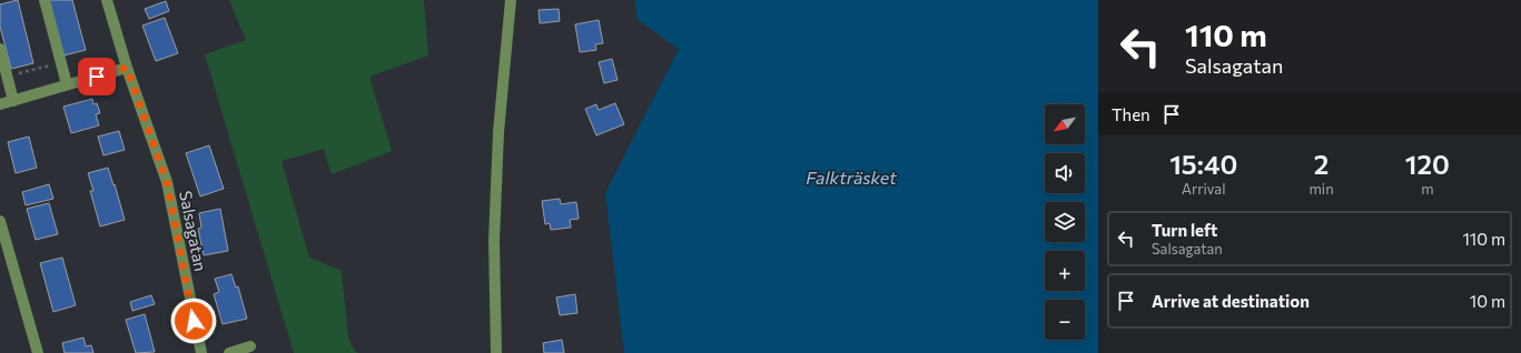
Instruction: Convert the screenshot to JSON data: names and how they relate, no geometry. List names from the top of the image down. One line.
{"streets":{"street":["Salsagatan"]},"water":["Falkträsket"],"north":"bottom left","page":{"turn":["110 m","Salsagatan"],"then":"Then","map_buttons":["+","−"],"eta":["15:40","Arrival","2","min","120","m"],"list":[{"name":"Turn left","note":"Salsagatan","value":"110 m"},{"name":"Arrive at destination","value":"10 m"}]}}
